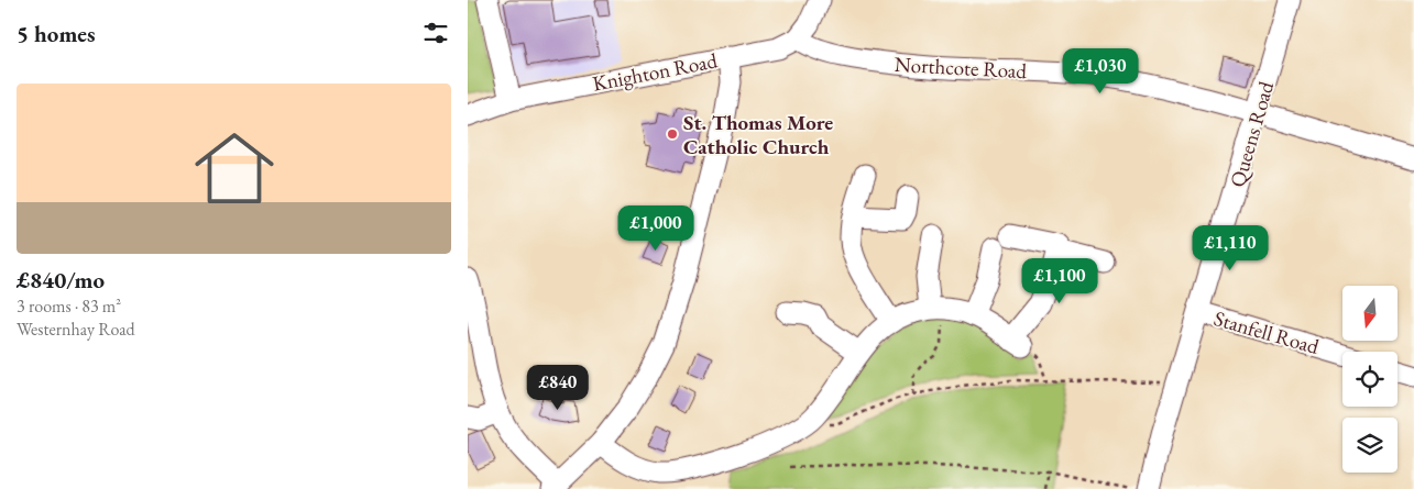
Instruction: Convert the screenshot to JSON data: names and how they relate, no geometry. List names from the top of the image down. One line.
{"streets":{"street":["Northcote Road","Knighton Road","Queens Road","Stanfell Road"]},"crossings":[["Northcote Road","Knighton Road"],["Northcote Road","Queens Road"],["Queens Road","Stanfell Road"]],"places":["St. Thomas More Catholic Church"],"north":"bottom","page":{"heading":"5 homes","price":["£1,030","£1,000","£1,110","£1,100","£840"],"list":[{"name":"£840/mo","note":"3 rooms · 83 m² · Westernhay Road"}]}}
